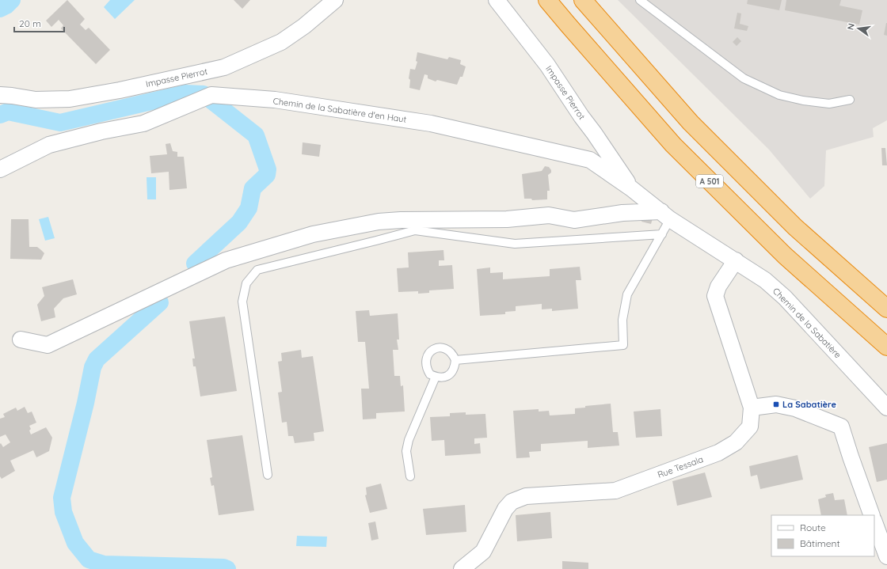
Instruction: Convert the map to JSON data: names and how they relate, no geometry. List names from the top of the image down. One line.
{"streets":{"highway":["A 501"],"street":["Impasse Pierrot","Chemin de la Sabatière d'en Haut","Chemin de la Sabatière","Rue Tessala"]},"crossings":[["Impasse Pierrot","Chemin de la Sabatière d'en Haut"],["Chemin de la Sabatière d'en Haut","Chemin de la Sabatière"],["Chemin de la Sabatière","Rue Tessala"]],"places":{"transit":["La Sabatière"]},"legend":["Route","Bâtiment"],"scale_bar":"20 m","north":"left"}
